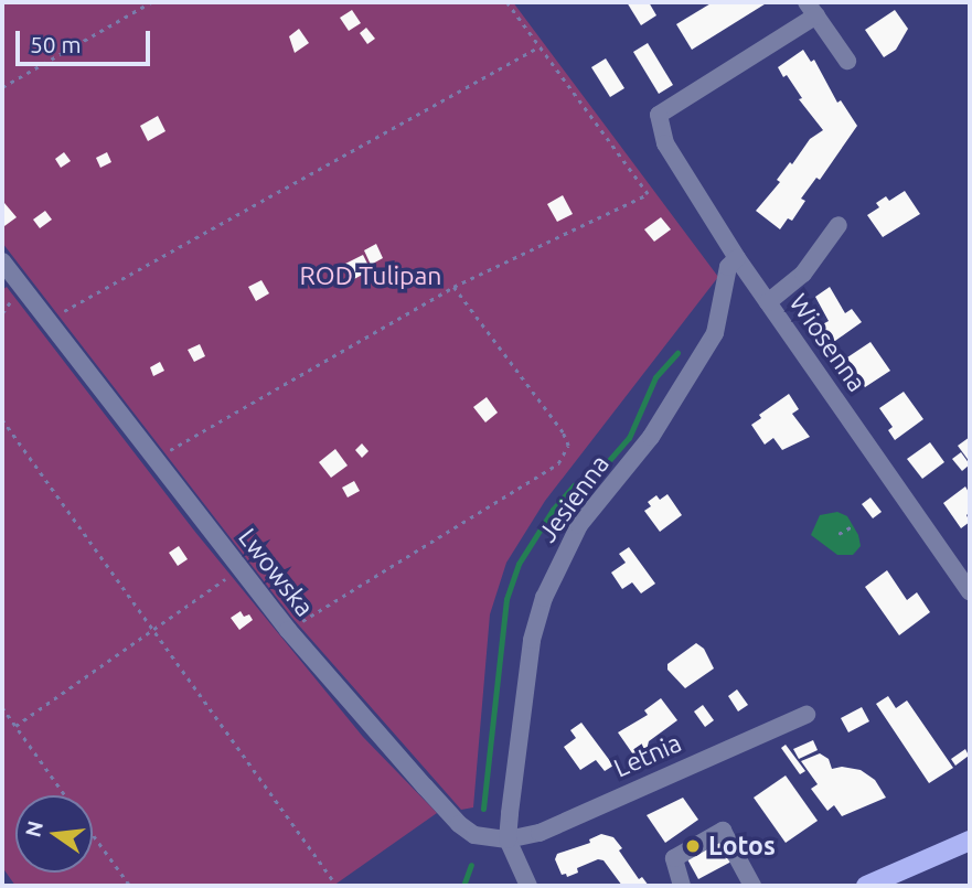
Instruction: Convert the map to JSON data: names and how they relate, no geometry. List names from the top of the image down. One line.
{"streets":{"street":["Wiosenna","Jesienna","Lwowska","Letnia"]},"crossings":[["Wiosenna","Jesienna"],["Jesienna","Lwowska"],["Jesienna","Letnia"],["Lwowska","Letnia"]],"parks":["ROD Tulipan"],"places":["Lotos"],"scale_bar":"50 m","north":"left"}
